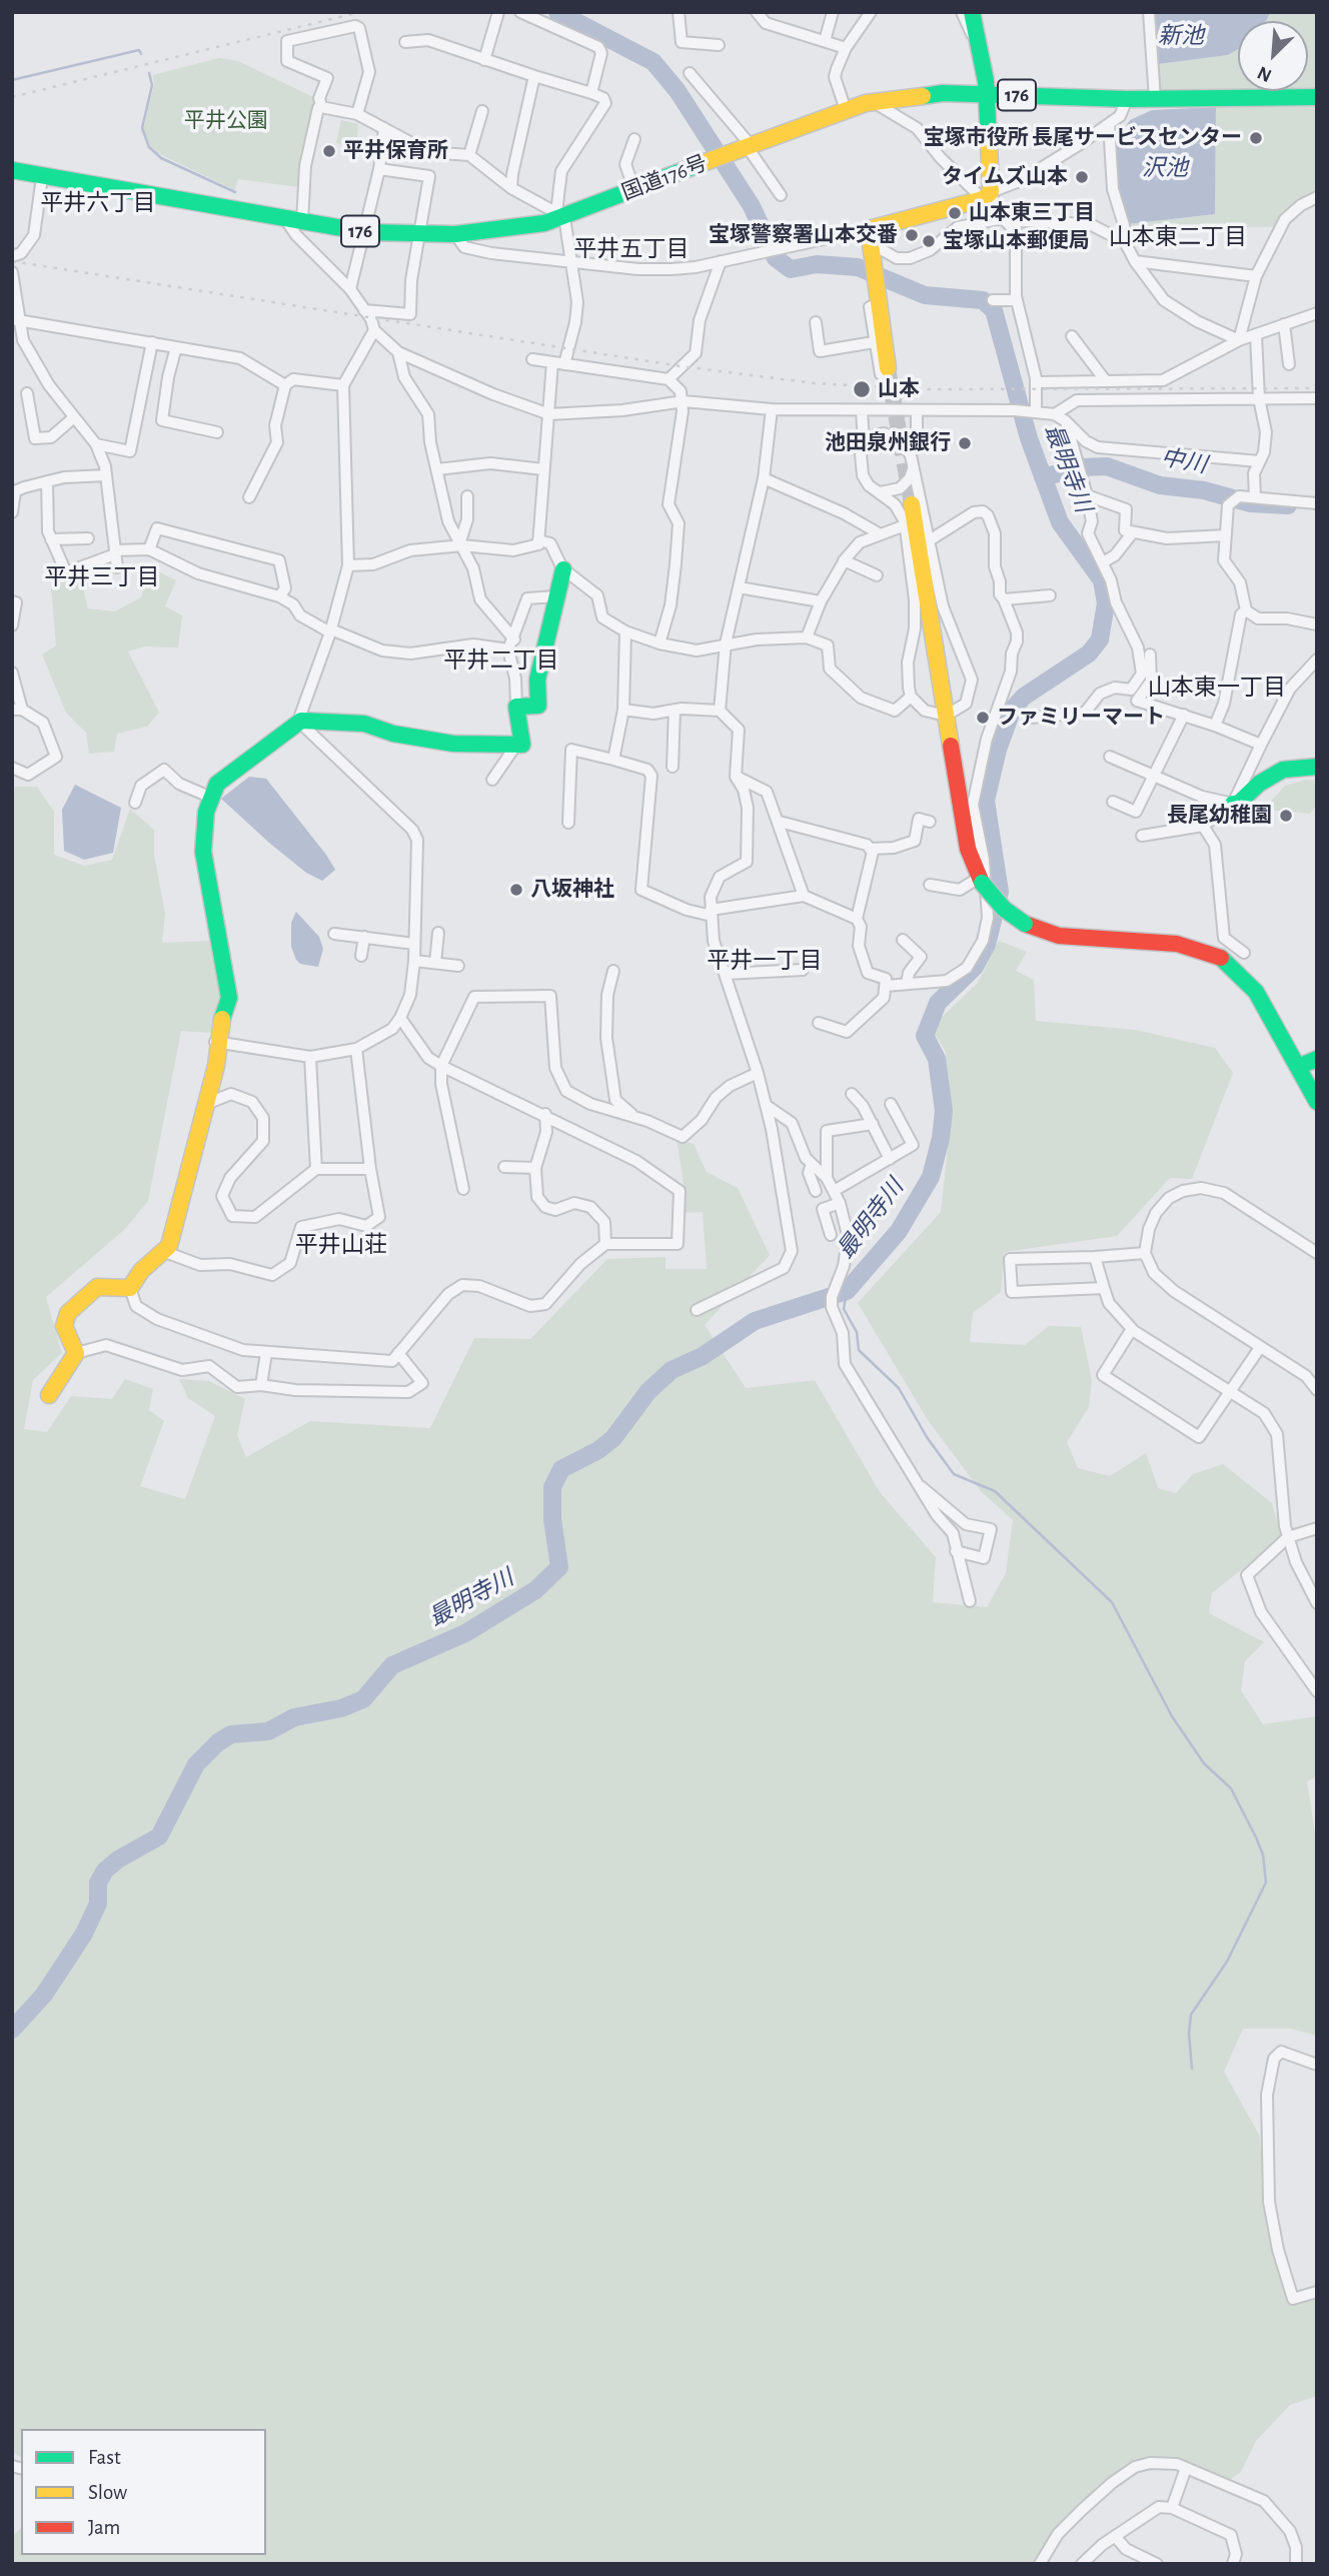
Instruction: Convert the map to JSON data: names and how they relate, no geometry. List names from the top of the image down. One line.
{"streets":{"main road":["176","国道176号"]},"districts":["平井六丁目","山本東二丁目","平井五丁目","平井三丁目","平井二丁目","山本東一丁目","平井一丁目","平井山荘"],"water":["新池","沢池","中川","最明寺川"],"parks":["平井公園"],"places":["宝塚市役所 長尾サービスセンター","平井保育所","タイムズ山本","山本東三丁目","宝塚警察署山本交番","宝塚山本郵便局","山本","池田泉州銀行","ファミリーマート","長尾幼稚園","八坂神社"],"legend":["Fast","Slow","Jam"],"north":"bottom left"}
